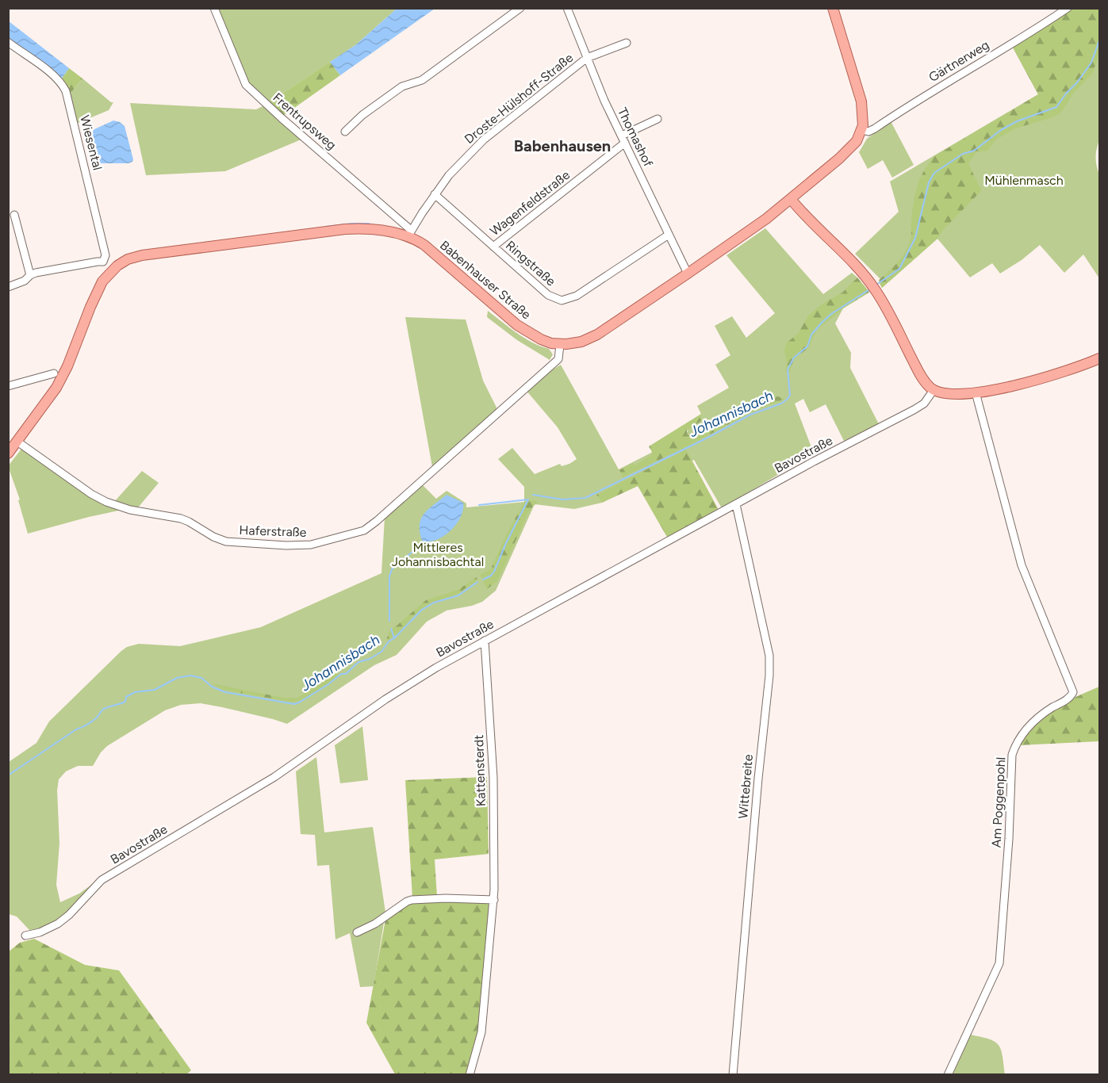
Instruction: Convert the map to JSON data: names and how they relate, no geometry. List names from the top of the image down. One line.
{"streets":{"main road":["Babenhauser Straße"],"street":["Gärtnerweg","Droste-Hülshoff-Straße","Frentrupsweg","Thomashof","Wiesental","Wagenfeldstraße","Ringstraße","Bavostraße","Haferstraße","Kattensterdt","Wittebreite","Am Poggenpohl"]},"crossings":[["Droste-Hülshoff-Straße","Frentrupsweg"],["Droste-Hülshoff-Straße","Thomashof"],["Droste-Hülshoff-Straße","Ringstraße"],["Droste-Hülshoff-Straße","Babenhauser Straße"],["Frentrupsweg","Babenhauser Straße"],["Thomashof","Wagenfeldstraße"],["Thomashof","Ringstraße"],["Wagenfeldstraße","Ringstraße"],["Babenhauser Straße","Haferstraße"],["Bavostraße","Kattensterdt"],["Bavostraße","Wittebreite"]],"districts":["Babenhausen"],"water":["Johannisbach"],"parks":["Mühlenmasch","Mittleres Johannisbachtal"]}
